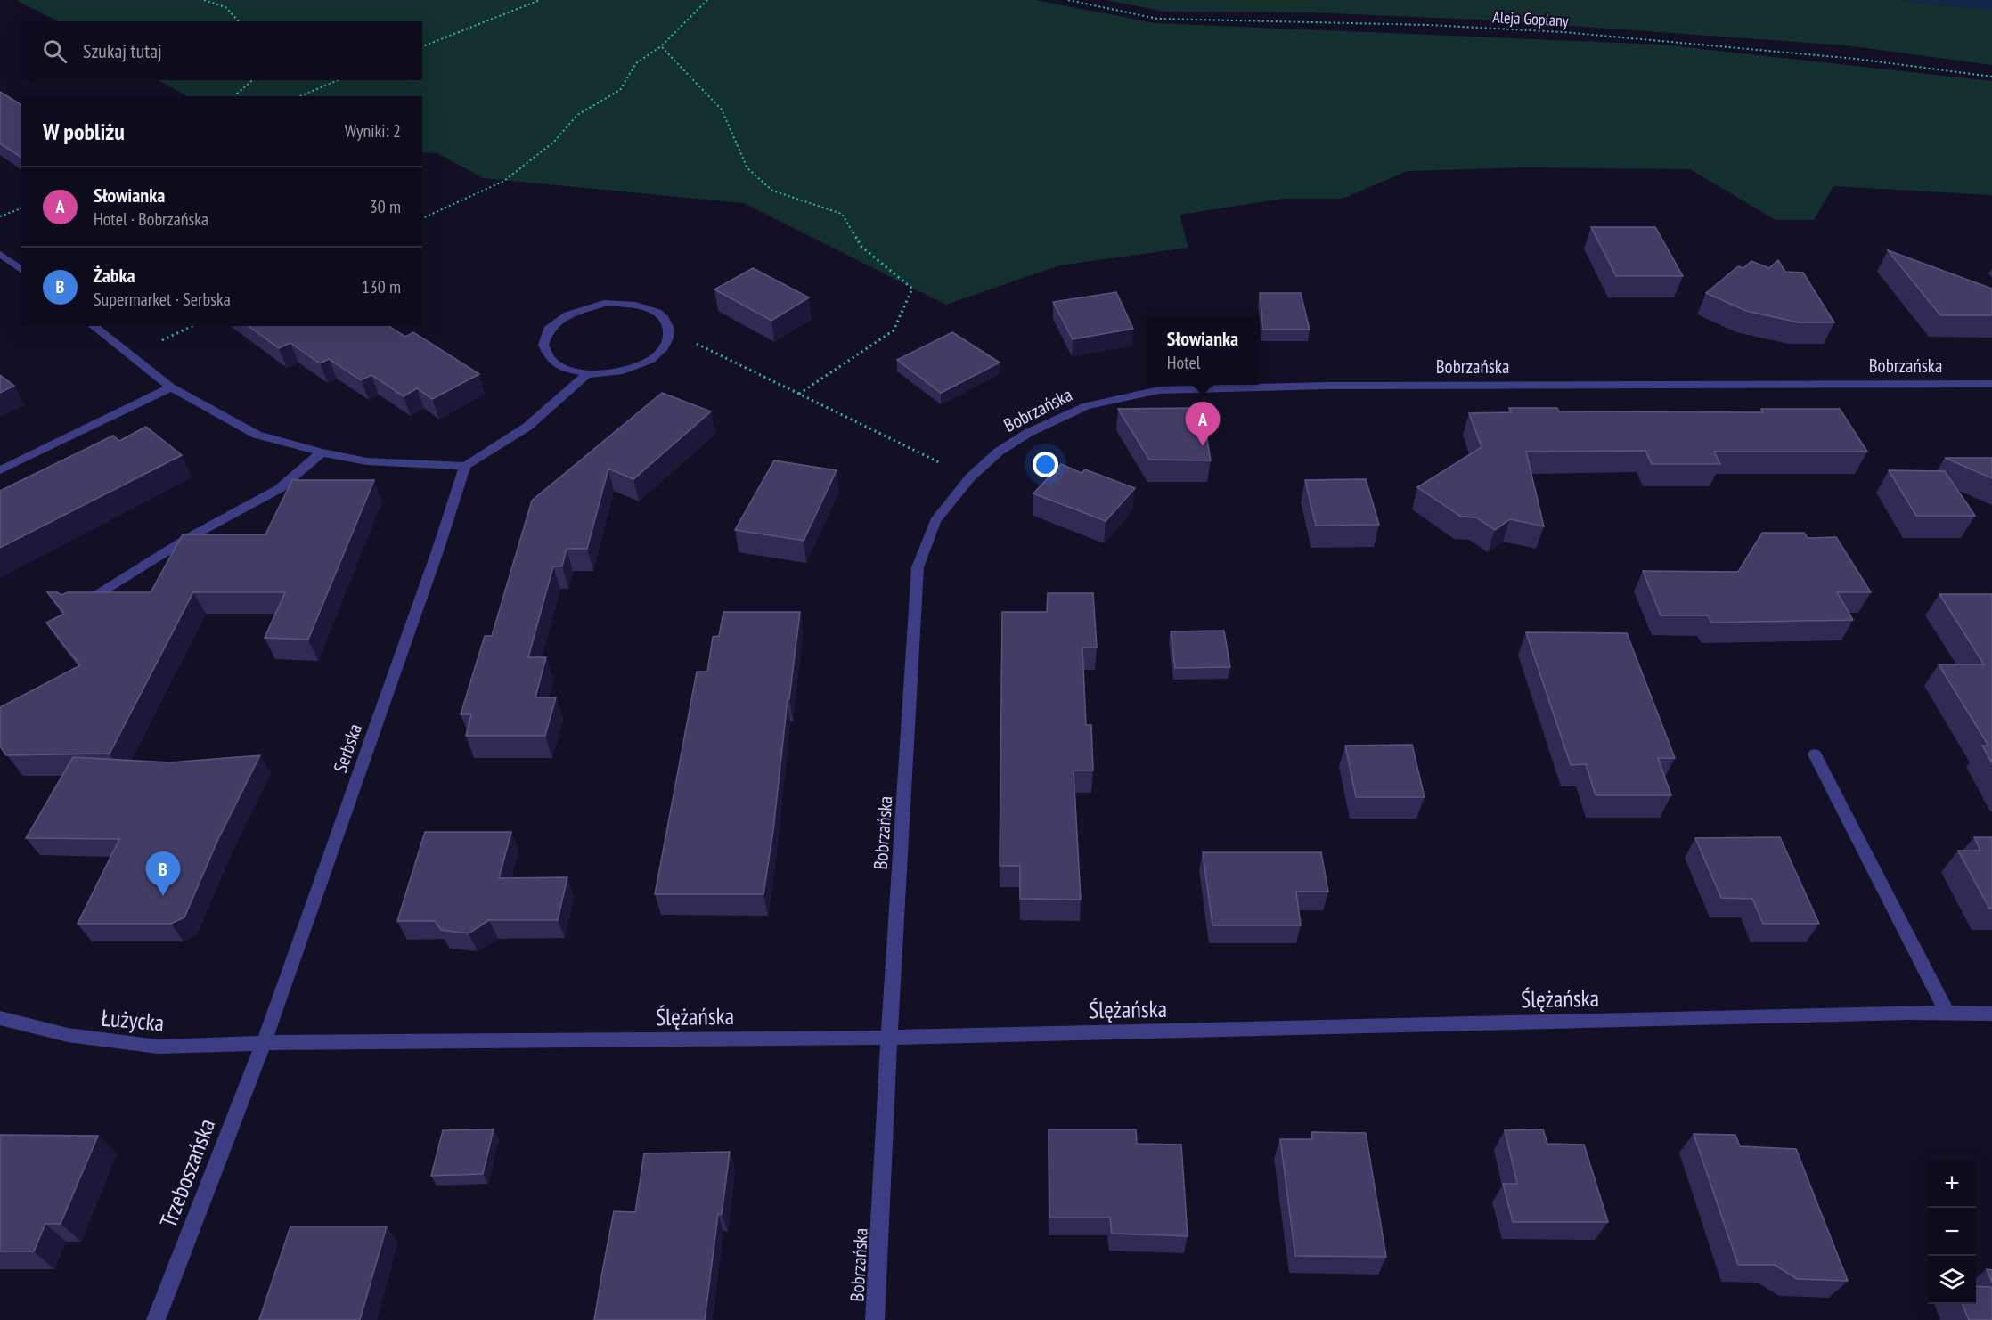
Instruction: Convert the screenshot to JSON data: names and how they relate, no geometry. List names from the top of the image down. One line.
{"streets":{"street":["Bobrzańska","Serbska","Ślężańska","Łużycka","Trzeboszańska"],"path":["Aleja Goplany"]},"crossings":[["Bobrzańska","Ślężańska"],["Serbska","Ślężańska"],["Serbska","Łużycka"],["Serbska","Trzeboszańska"],["Ślężańska","Łużycka"],["Ślężańska","Trzeboszańska"],["Łużycka","Trzeboszańska"]],"page":{"search":"Szukaj tutaj","heading":["W pobliżu","Wyniki: 2"],"list":[{"mark":"A","name":"Słowianka","note":"Hotel · Bobrzańska","value":"30 m"},{"mark":"B","name":"Żabka","note":"Supermarket · Serbska","value":"130 m"}],"popup":["Słowianka","Hotel"],"pins":["A","B"],"map_buttons":["+","−"]}}
